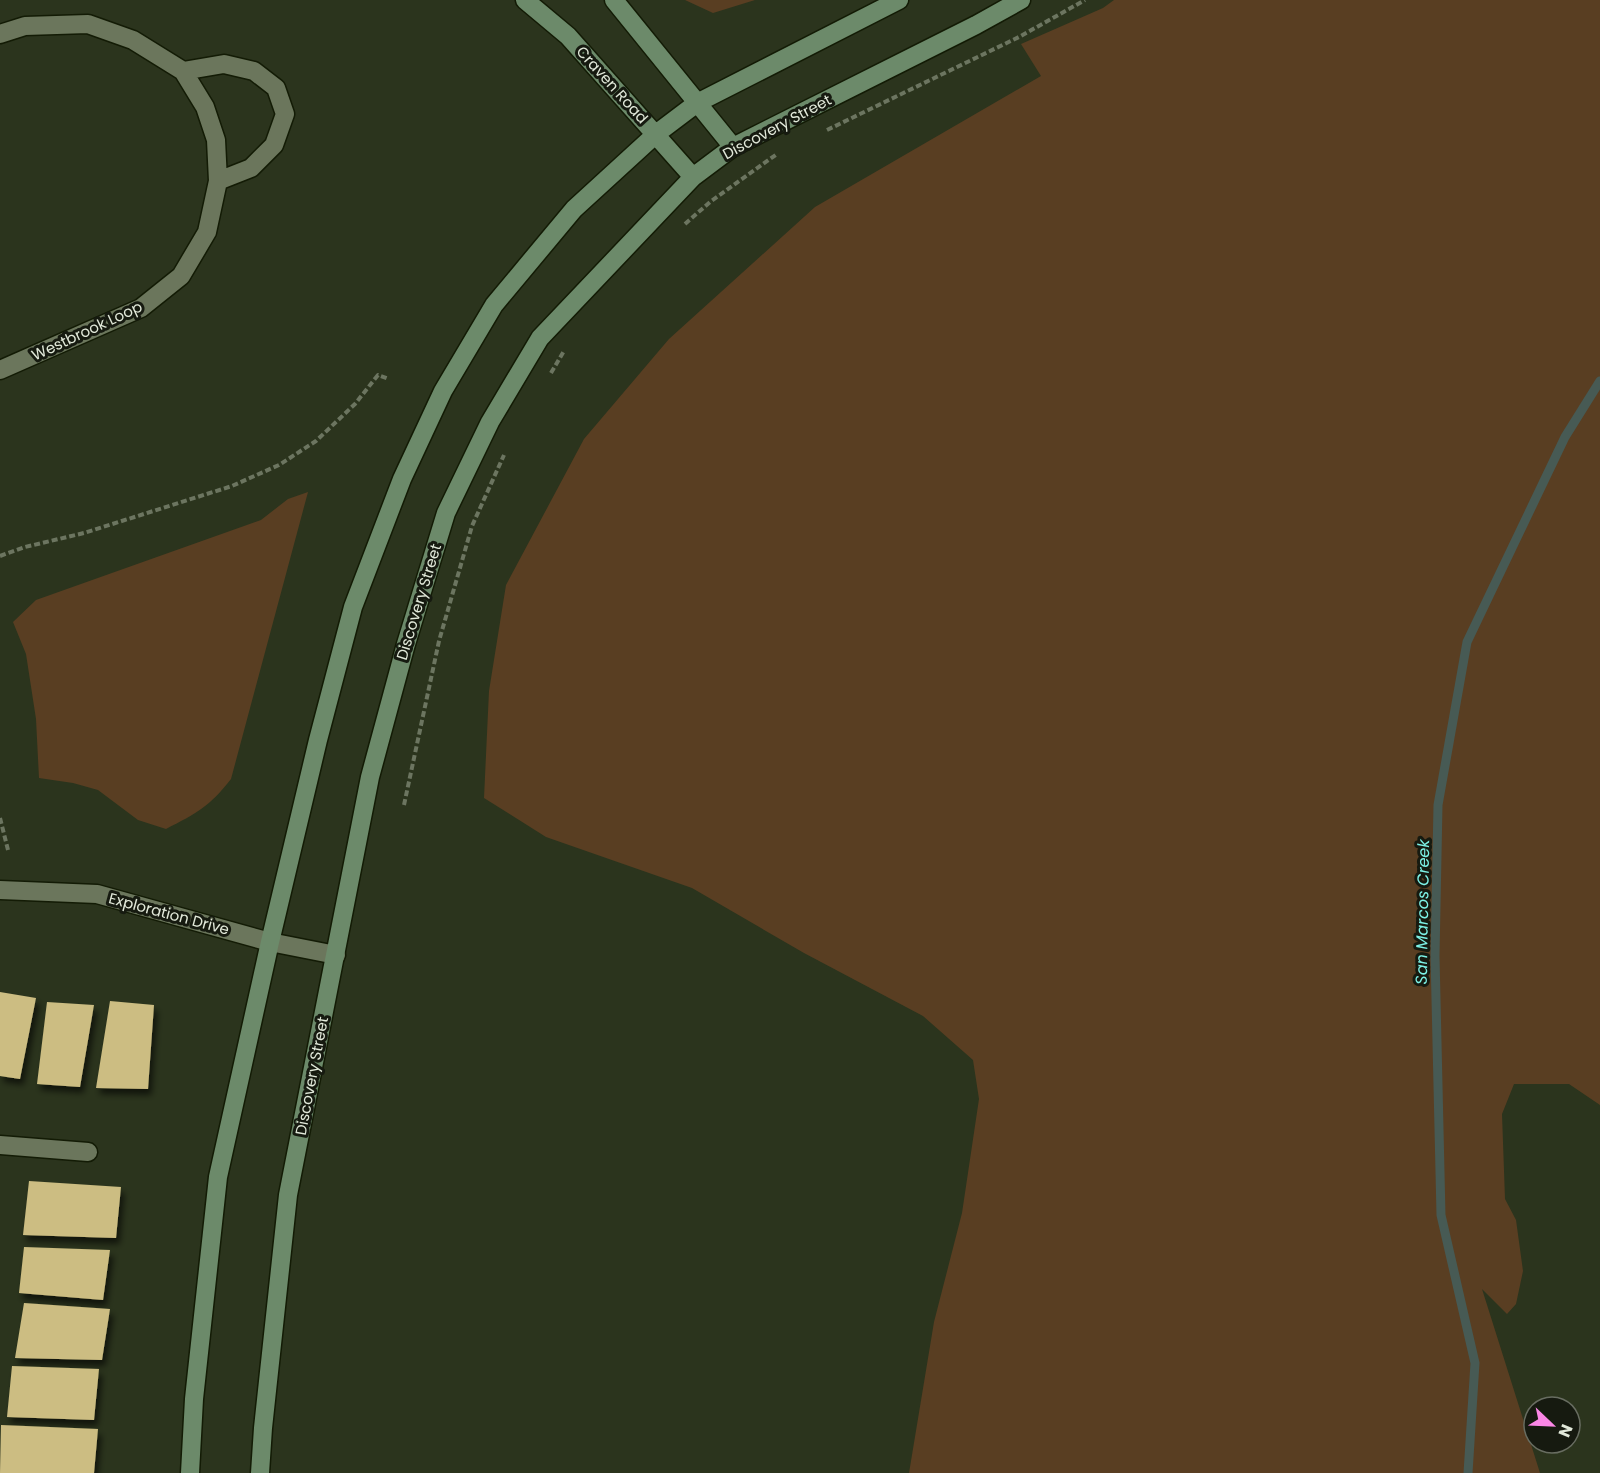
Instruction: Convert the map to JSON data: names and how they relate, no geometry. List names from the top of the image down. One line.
{"streets":{"main road":["Craven Road","Discovery Street"],"street":["Westbrook Loop","Exploration Drive"]},"crossings":[["Craven Road","Discovery Street"],["Discovery Street","Exploration Drive"]],"water":["San Marcos Creek"],"north":"bottom right"}
